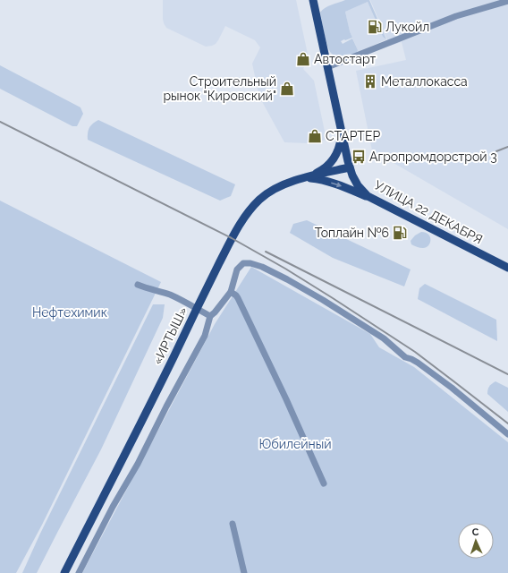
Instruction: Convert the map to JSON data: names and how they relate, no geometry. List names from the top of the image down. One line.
{"streets":{"main road":["УЛИЦА 22 ДЕКАБРЯ","«ИРТЫШ»"]},"crossings":[["УЛИЦА 22 ДЕКАБРЯ","«ИРТЫШ»"]],"parks":["Нефтехимик","Юбилейный"],"places":{"fuel station":["Лукойл","Топлайн №6"],"shop":["Автостарт","Строительный рынок \"Кировский\"","СТАРТЕР"],"building":["Металлокасса"],"bus stop":["Агропромдорстрой 3"]},"north":"top"}
